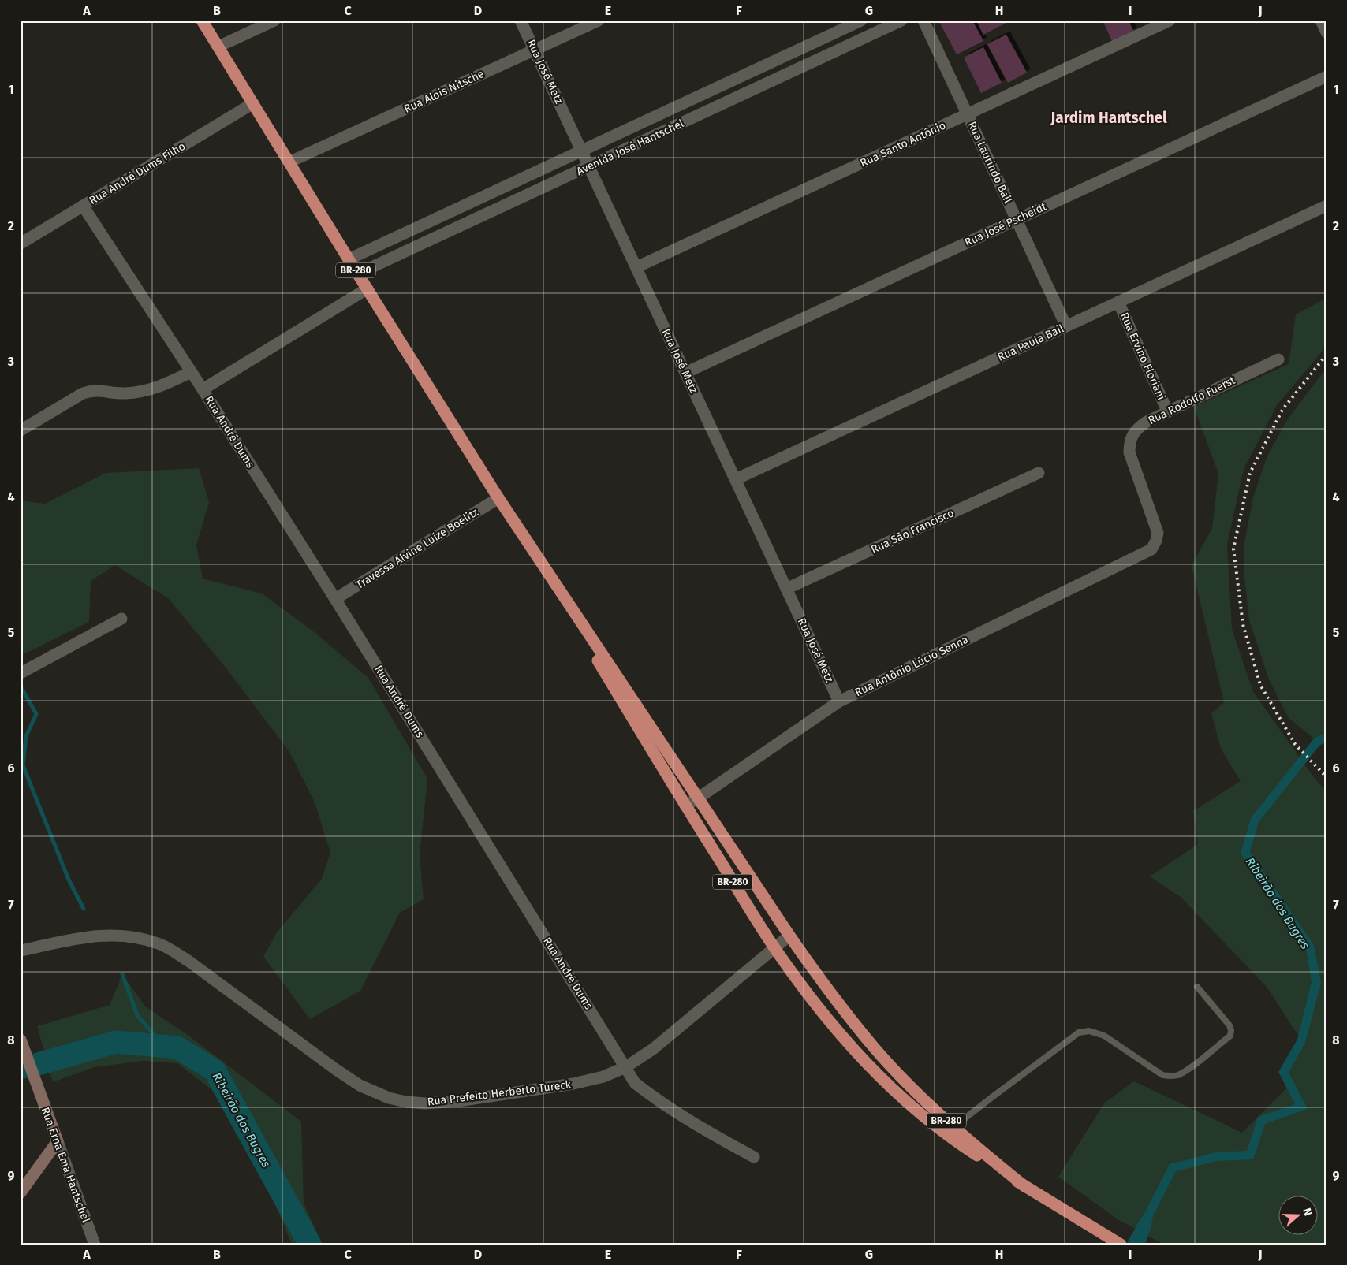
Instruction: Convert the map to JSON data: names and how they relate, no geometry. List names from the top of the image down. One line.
{"streets":{"highway":["BR-280"],"main road":["Rua Erna Ema Hantschel"],"street":["Rua José Metz","Rua Alois Nitsche","Rua Santo Antônio","Avenida José Hantschel","Rua Laurindo Bail","Rua André Dums Filho","Rua José Pscheidt","Rua Paula Bail","Rua Ervino Floriani","Rua Rodolfo Fuerst","Rua André Dums","Rua São Francisco","Travessa Alvine Luíze Boelitz","Rua Antônio Lúcio Senna","Rua Prefeito Herberto Tureck"]},"crossings":[["Rua José Metz","Rua Alois Nitsche"],["Rua José Metz","Rua Santo Antônio"],["Rua José Metz","Avenida José Hantschel"],["Rua José Metz","Rua José Pscheidt"],["Rua José Metz","Rua Paula Bail"],["Rua José Metz","Rua São Francisco"],["Rua José Metz","Rua Antônio Lúcio Senna"],["Rua Alois Nitsche","BR-280"],["Rua Santo Antônio","Rua Laurindo Bail"],["Avenida José Hantschel","BR-280"],["Rua Laurindo Bail","Rua José Pscheidt"],["Rua Laurindo Bail","Rua Paula Bail"],["Rua André Dums Filho","BR-280"],["Rua André Dums Filho","Rua André Dums"],["BR-280","Travessa Alvine Luíze Boelitz"],["BR-280","Rua Antônio Lúcio Senna"],["BR-280","Rua Prefeito Herberto Tureck"],["Rua Paula Bail","Rua Ervino Floriani"],["Rua Ervino Floriani","Rua Rodolfo Fuerst"],["Rua Rodolfo Fuerst","Rua Antônio Lúcio Senna"],["Rua André Dums","Travessa Alvine Luíze Boelitz"],["Rua André Dums","Rua Prefeito Herberto Tureck"]],"districts":["Jardim Hantschel"],"water":["Ribeirão dos Bugres"],"north":"right","grid":{"columns":["A","B","C","D","E","F","G","H","I","J"],"rows":["1","2","3","4","5","6","7","8","9"]}}
